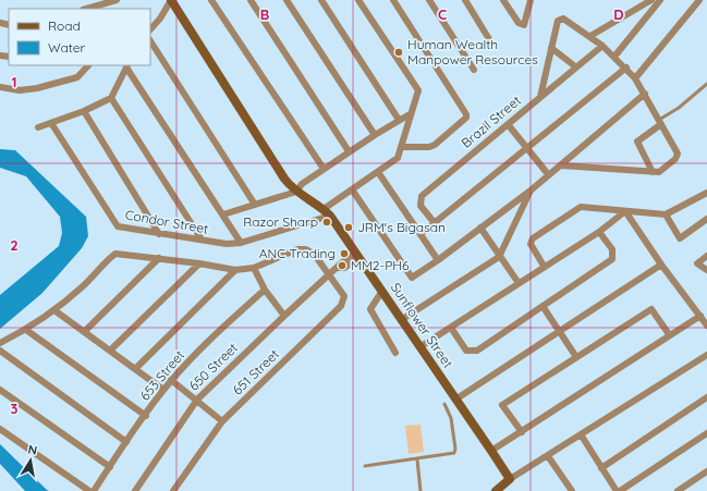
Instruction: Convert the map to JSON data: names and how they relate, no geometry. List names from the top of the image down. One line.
{"streets":{"main road":["Sunflower Street"],"street":["Brazil Street","Condor Street","650 Street","651 Street","653 Street"]},"crossings":[["Condor Street","Sunflower Street"],["Sunflower Street","650 Street"],["650 Street","651 Street"]],"places":["Human Wealth Manpower Resources","Razor Sharp","JRM's Bigasan","ANC Trading","MM2-PH6"],"legend":["Road","Water"],"north":"top","grid":{"columns":["B","C","D"],"rows":["1","2","3"]}}
